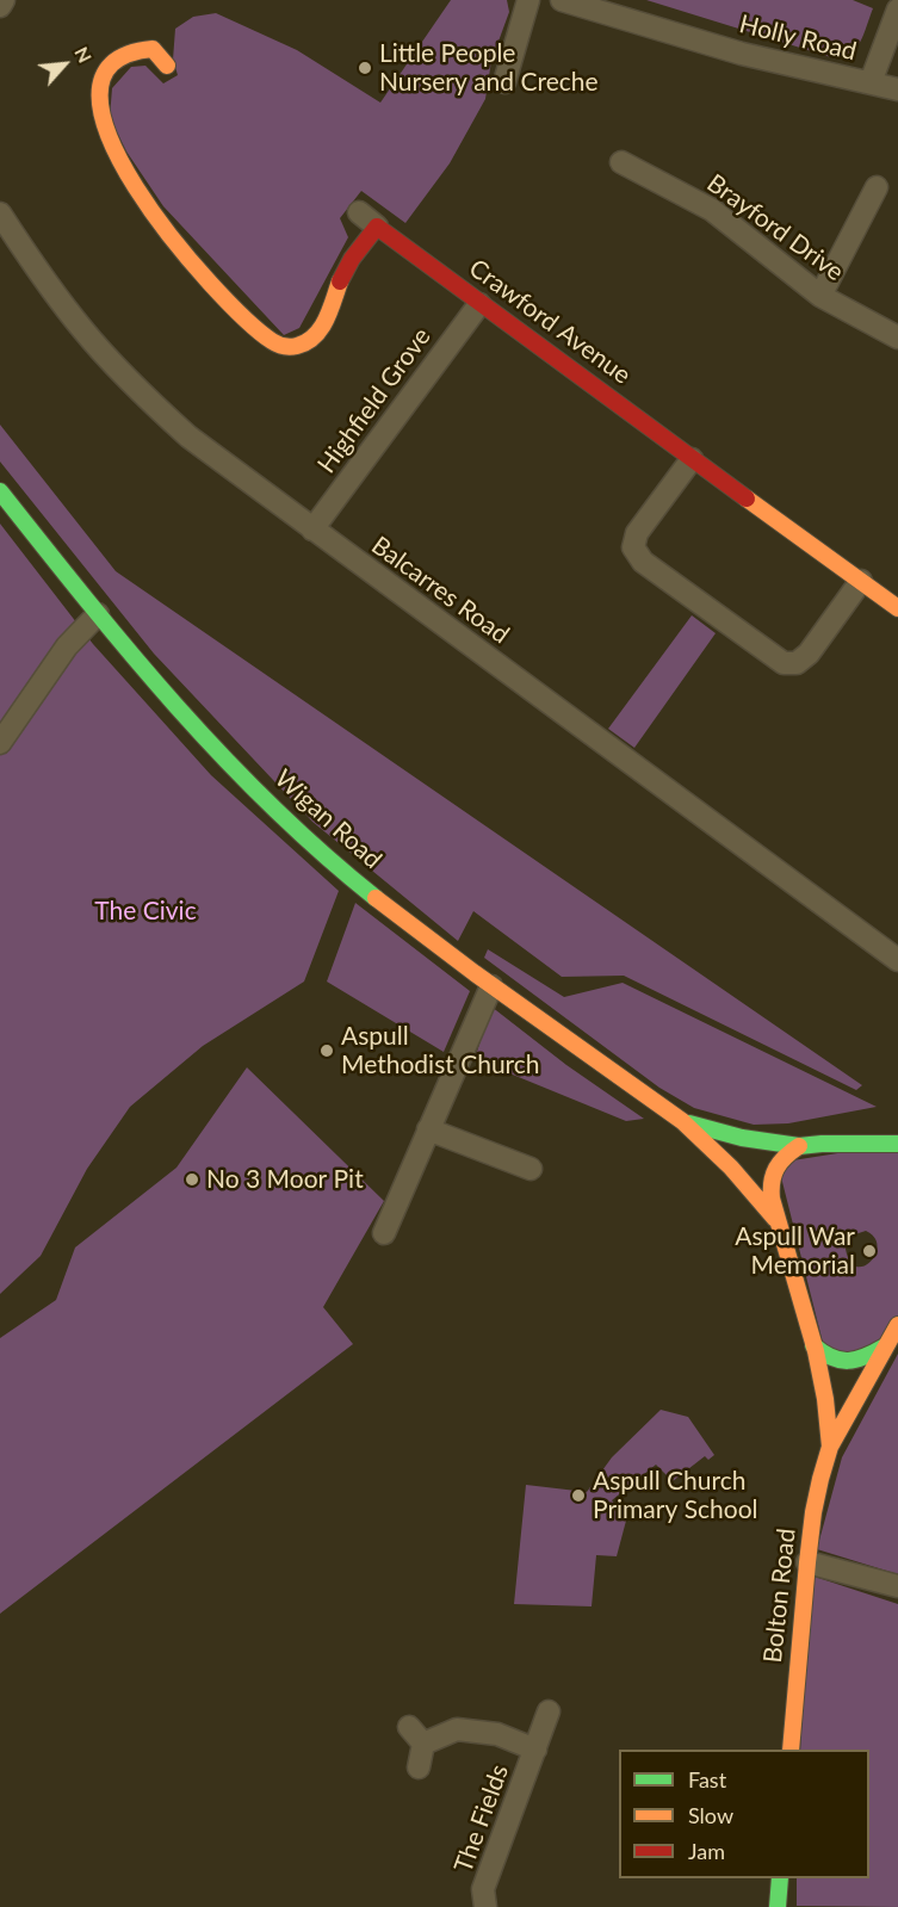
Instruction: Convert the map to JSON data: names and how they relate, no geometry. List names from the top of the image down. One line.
{"streets":{"main road":["Crawford Avenue","Wigan Road","Bolton Road"],"street":["Holly Road","Brayford Drive","Highfield Grove","Balcarres Road","The Fields"]},"crossings":[["Crawford Avenue","Highfield Grove"],["Highfield Grove","Balcarres Road"],["Wigan Road","Bolton Road"]],"parks":["The Civic"],"places":["Little People Nursery and Creche","Aspull Methodist Church","No 3 Moor Pit","Aspull War Memorial","Aspull Church Primary School"],"legend":["Fast","Slow","Jam"],"north":"top right"}
